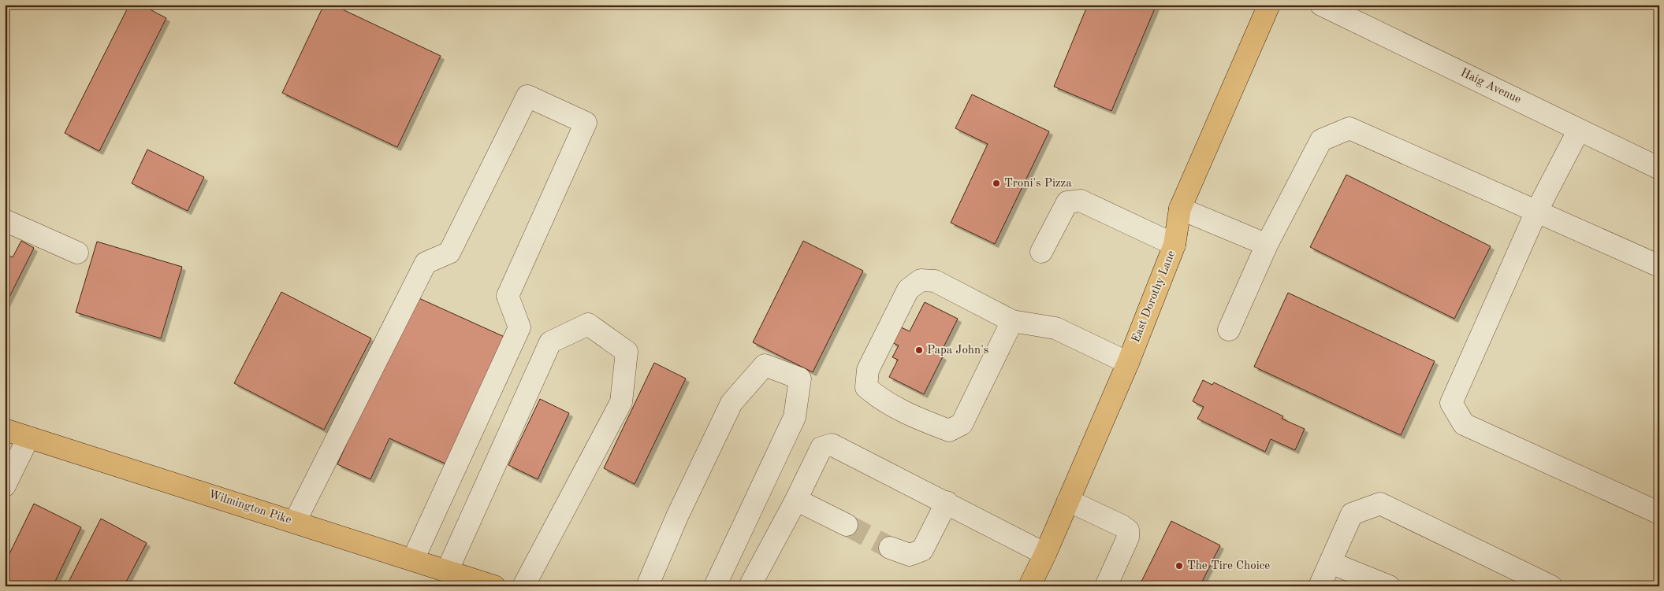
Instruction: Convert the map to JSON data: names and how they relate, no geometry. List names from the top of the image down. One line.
{"streets":{"main road":["East Dorothy Lane","Wilmington Pike"],"street":["Haig Avenue"]},"places":["Troni's Pizza","Papa John's","The Tire Choice"]}
